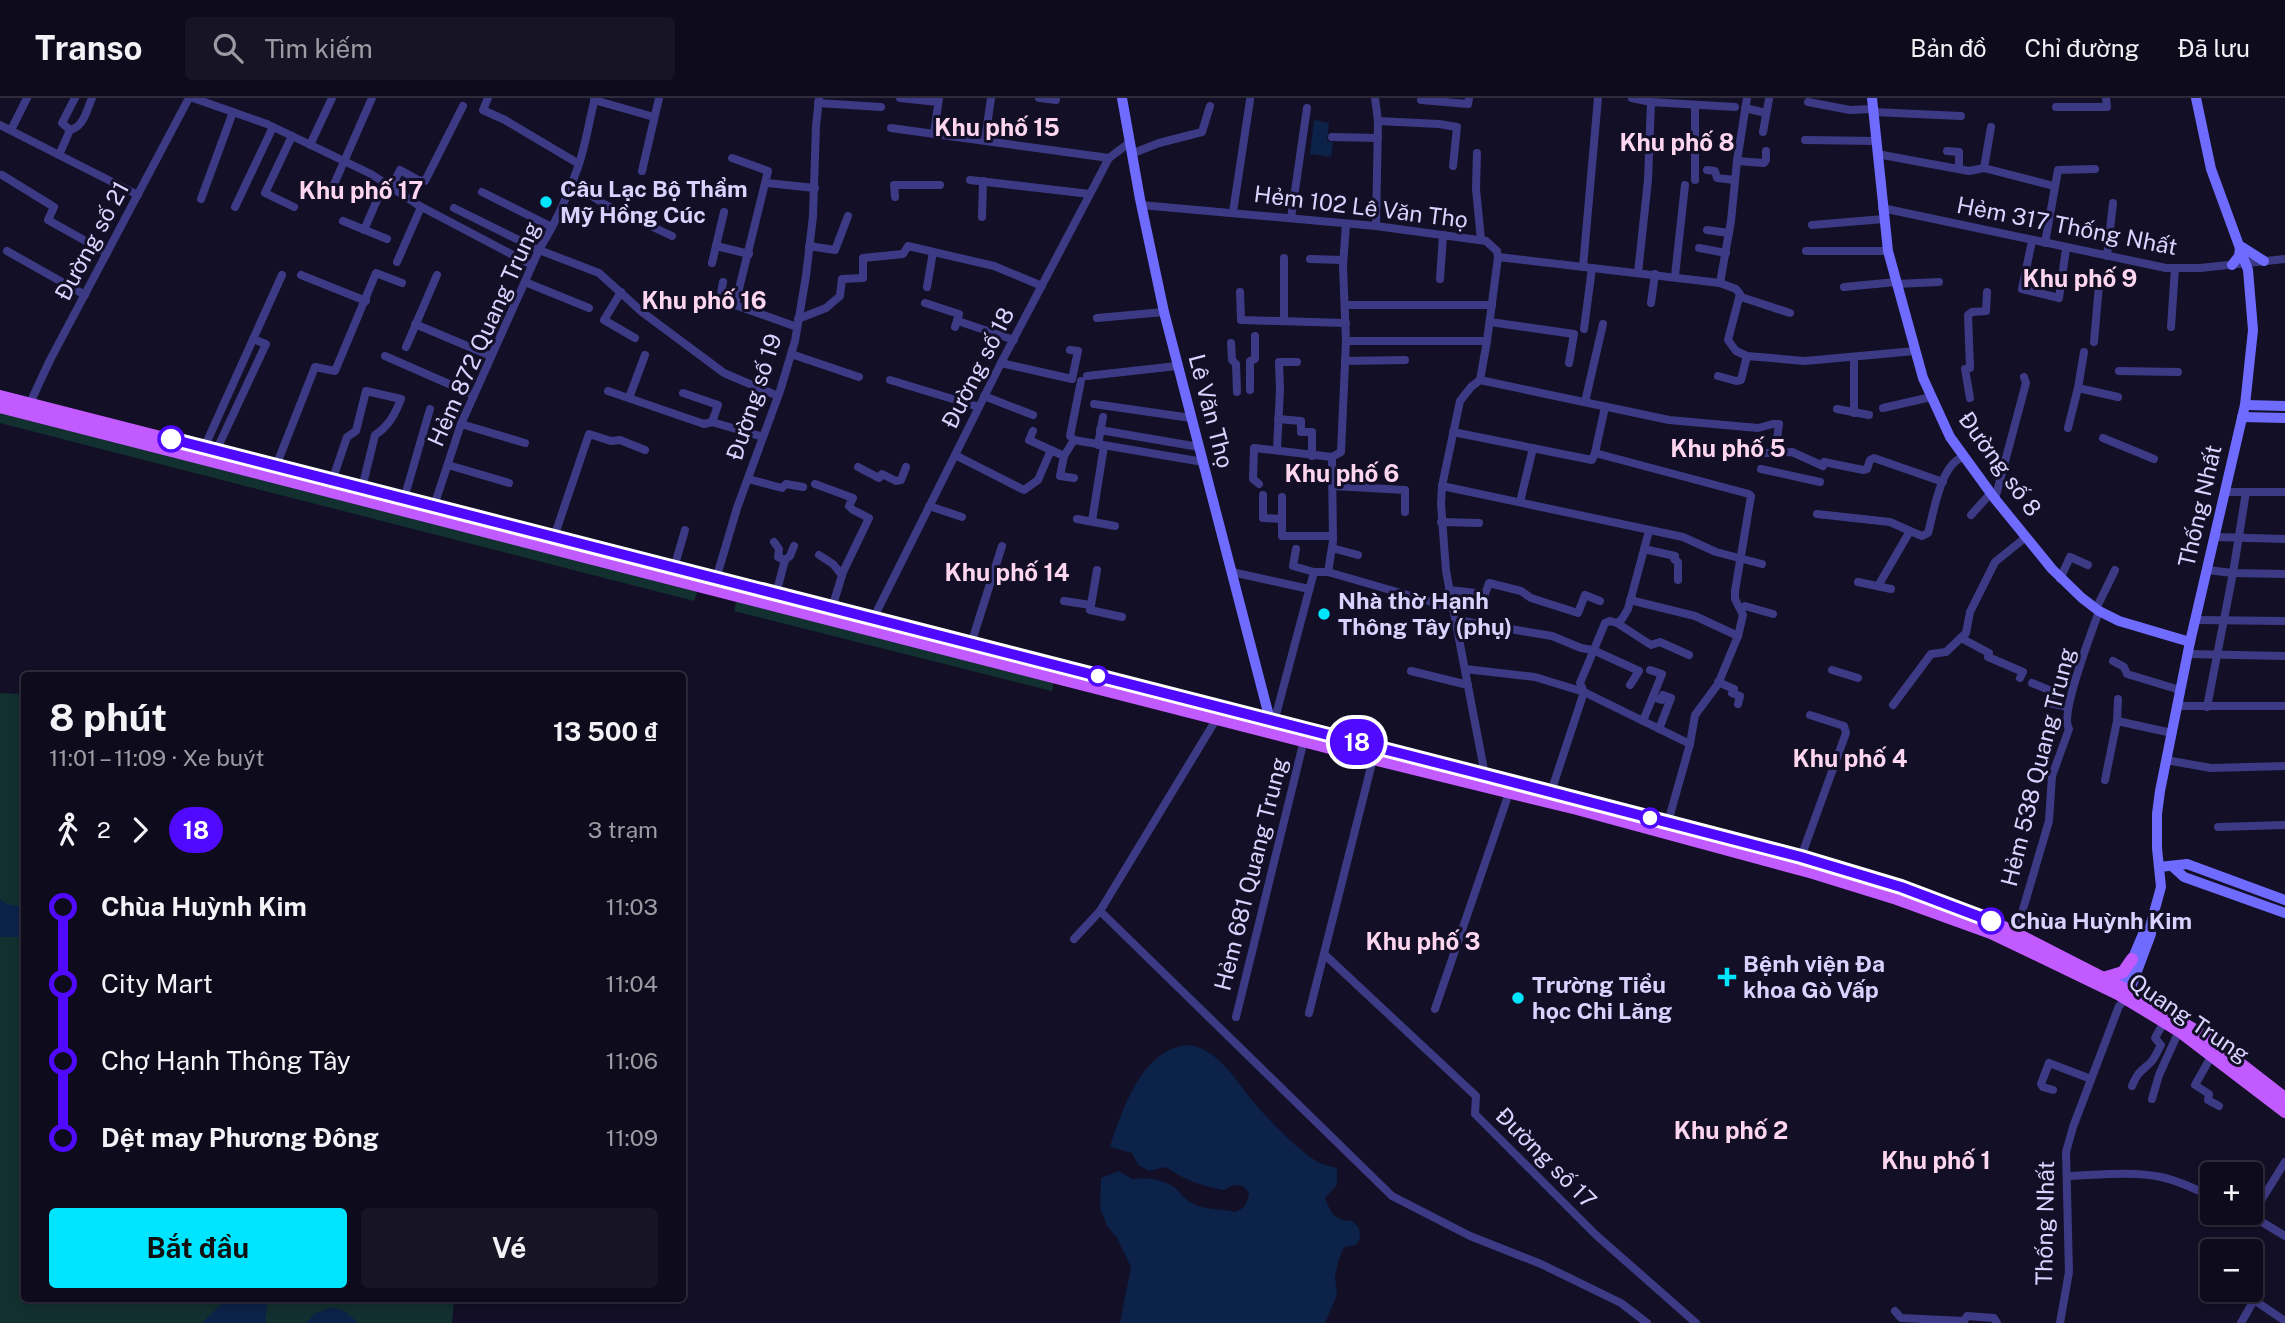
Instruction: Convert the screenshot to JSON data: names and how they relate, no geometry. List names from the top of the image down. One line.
{"streets":{"main road":["Lê Văn Thọ","Đường số 8","Thống Nhất","Quang Trung"],"street":["Hẻm 102 Lê Văn Thọ","Hẻm 317 Thống Nhất","Đường số 21","Hẻm 872 Quang Trung","Đường số 18","Đường số 19","Hẻm 538 Quang Trung","Hẻm 681 Quang Trung","Đường số 17"]},"crossings":[["Hẻm 102 Lê Văn Thọ","Lê Văn Thọ"],["Hẻm 317 Thống Nhất","Đường số 8"],["Hẻm 317 Thống Nhất","Thống Nhất"],["Đường số 21","Quang Trung"],["Hẻm 872 Quang Trung","Quang Trung"],["Đường số 18","Lê Văn Thọ"],["Đường số 18","Quang Trung"],["Đường số 19","Quang Trung"],["Lê Văn Thọ","Quang Trung"],["Đường số 8","Thống Nhất"],["Đường số 8","Hẻm 538 Quang Trung"],["Thống Nhất","Quang Trung"],["Hẻm 538 Quang Trung","Quang Trung"],["Hẻm 681 Quang Trung","Quang Trung"]],"districts":["Khu phố 15","Khu phố 8","Khu phố 17","Khu phố 9","Khu phố 16","Khu phố 5","Khu phố 6","Khu phố 14","Khu phố 4","Khu phố 3","Khu phố 2","Khu phố 1"],"places":{"other":["Câu Lạc Bộ Thẩm Mỹ Hồng Cúc","Nhà thờ Hạnh Thông Tây (phụ)","Chùa Huỳnh Kim","Trường Tiểu học Chi Lăng"],"health":["Bệnh viện Đa khoa Gò Vấp"]},"lines":["bus line 18"],"page":{"header":"Transo","search":"Tìm kiếm","nav":["Bản đồ","Chỉ đường","Đã lưu"],"on_map":"18","heading":["8 phút","11:01 – 11:09 · Xe buýt","13 500 ₫"],"legs":["2","18","3 trạm"],"list":[{"name":"Chùa Huỳnh Kim","value":"11:03"},{"name":"City Mart","value":"11:04"},{"name":"Chợ Hạnh Thông Tây","value":"11:06"},{"name":"Dệt may Phương Đông","value":"11:09"}],"map_buttons":["+","−"],"buttons":["Bắt đầu","Vé"]}}
